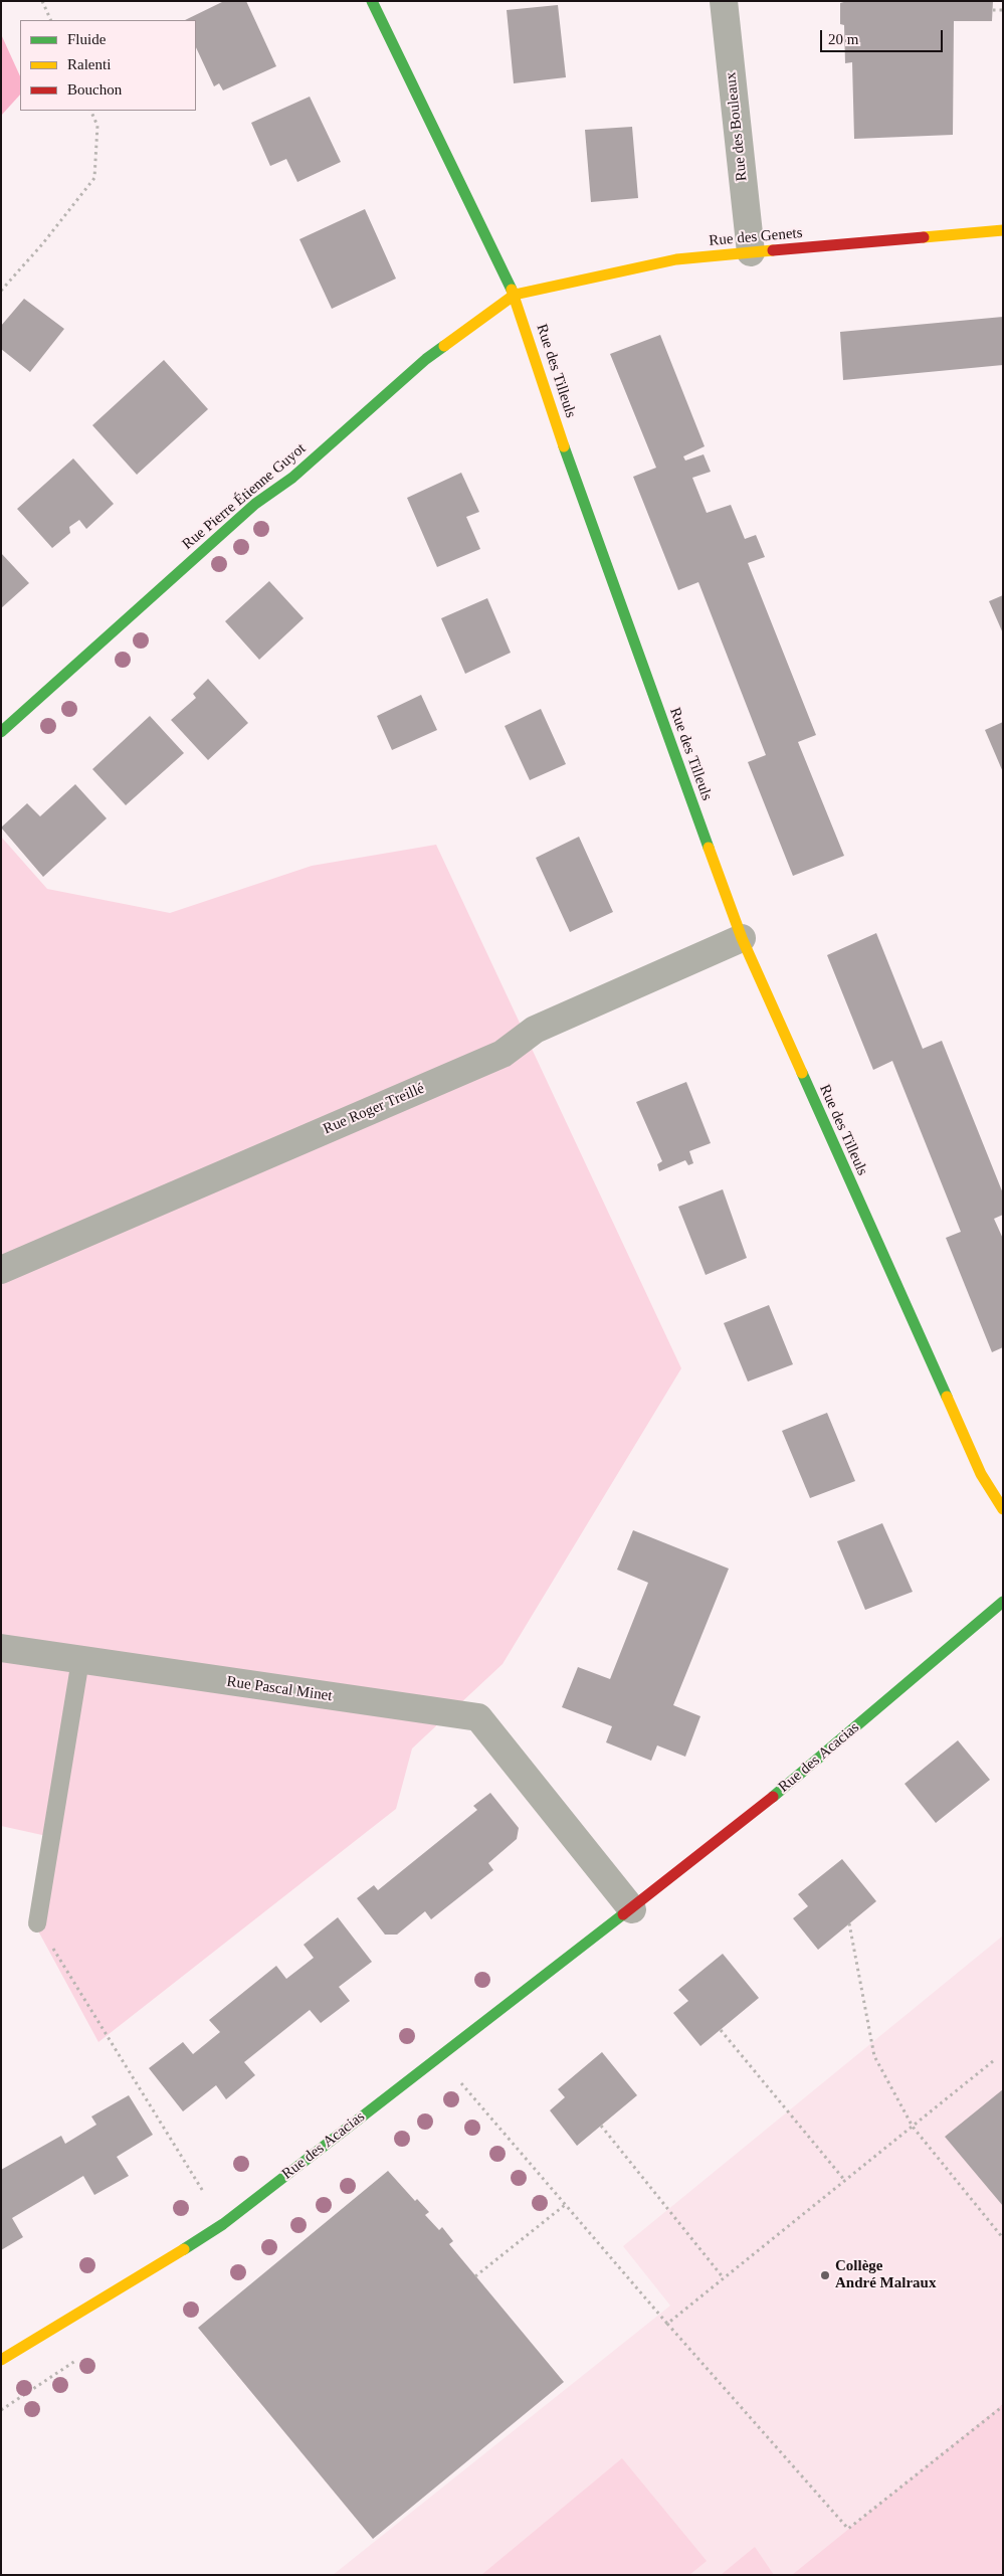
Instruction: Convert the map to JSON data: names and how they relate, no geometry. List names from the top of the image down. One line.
{"streets":{"street":["Rue des Bouleaux","Rue des Genets","Rue des Tilleuls","Rue Pierre Étienne Guyot","Rue Roger Treillé","Rue Pascal Minet","Rue des Acacias"]},"crossings":[["Rue des Bouleaux","Rue des Genets"],["Rue des Genets","Rue des Tilleuls"],["Rue des Genets","Rue Pierre Étienne Guyot"],["Rue des Tilleuls","Rue Pierre Étienne Guyot"],["Rue des Tilleuls","Rue Roger Treillé"],["Rue Pascal Minet","Rue des Acacias"]],"places":["Collège André Malraux"],"legend":["Fluide","Ralenti","Bouchon"],"scale_bar":"20 m"}
